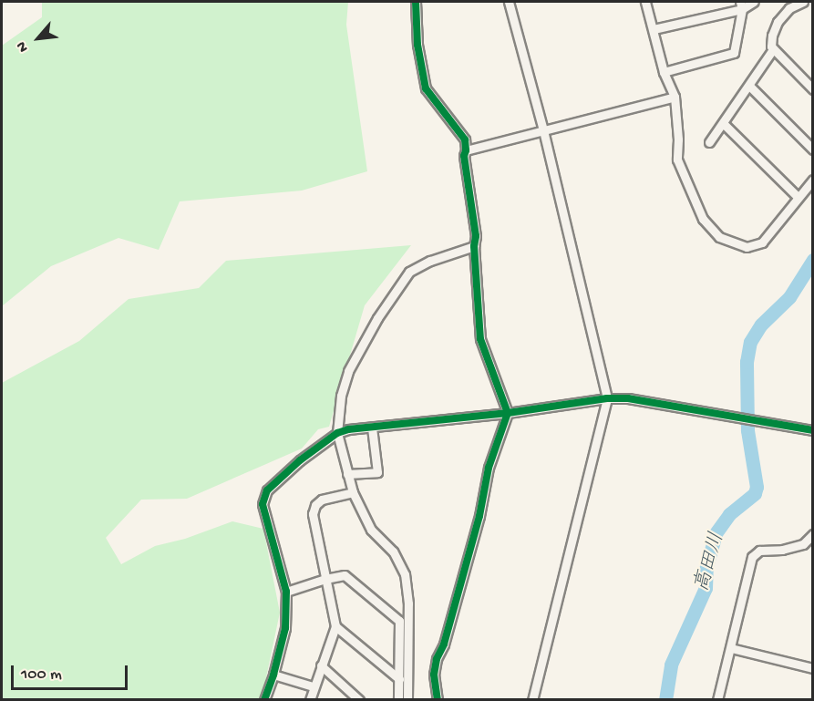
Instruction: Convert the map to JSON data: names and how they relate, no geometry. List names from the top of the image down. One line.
{"water":["高田川"],"scale_bar":"100 m","north":"bottom left"}
